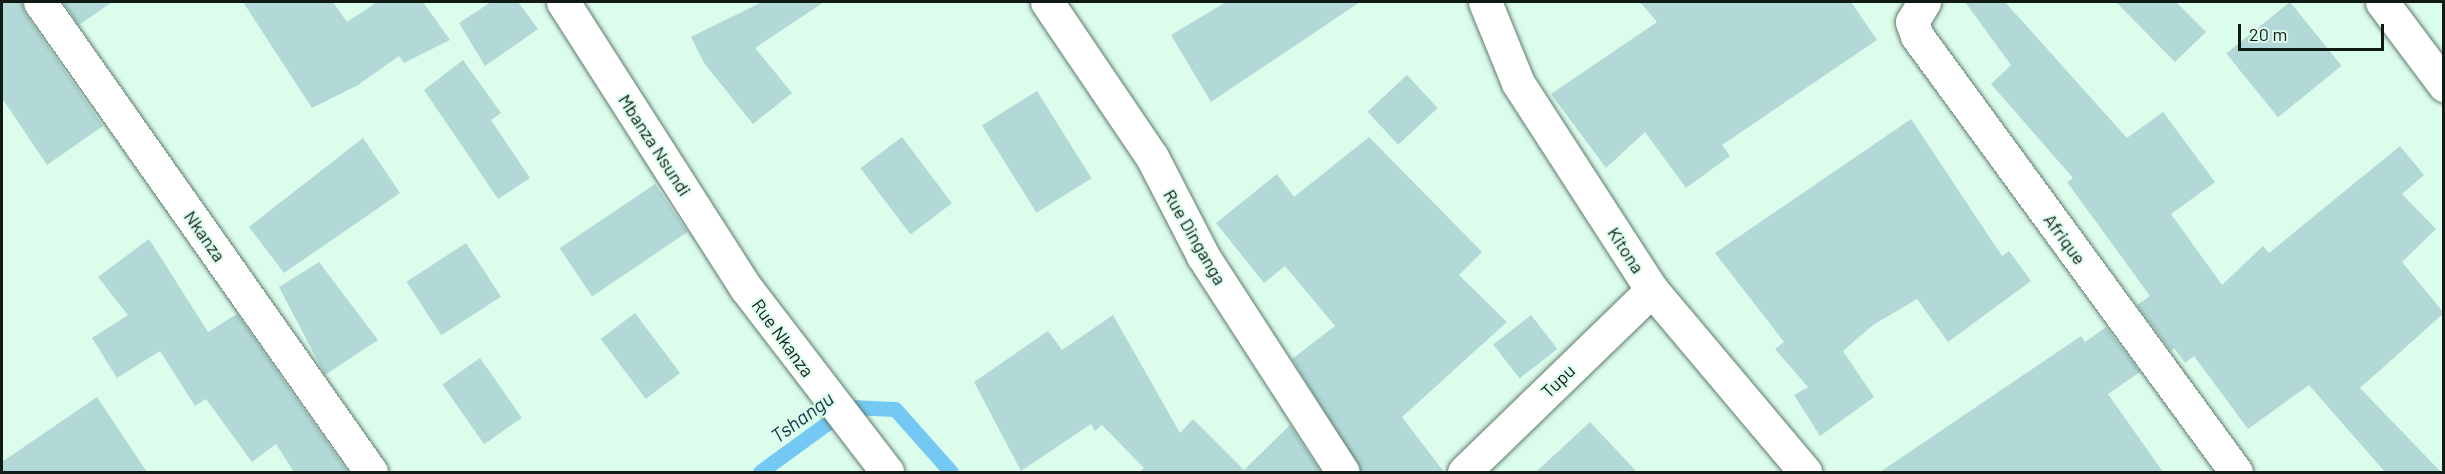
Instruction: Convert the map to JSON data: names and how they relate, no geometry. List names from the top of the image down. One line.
{"streets":{"street":["Mbanza Nsundi","Nkanza","Rue Dinganga","Afrique","Kitona","Rue Nkanza","Tupu"]},"crossings":[["Mbanza Nsundi","Rue Nkanza"],["Kitona","Tupu"]],"water":["Tshangu"],"scale_bar":"20 m"}
